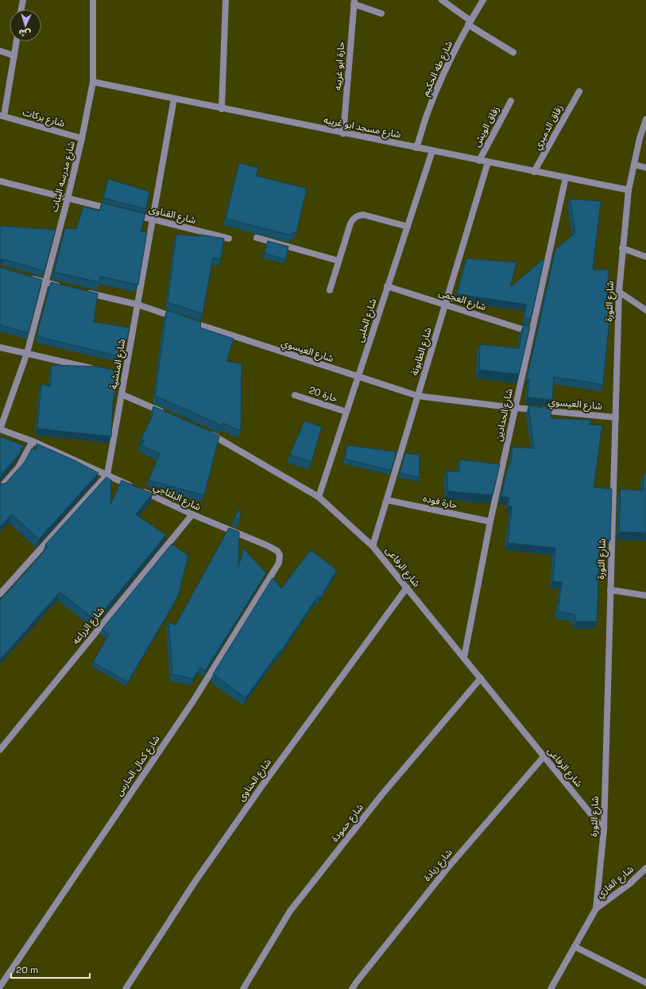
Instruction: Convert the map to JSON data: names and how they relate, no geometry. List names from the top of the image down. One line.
{"streets":{"street":["حارة ابو غريبه","شارع طه الحكيم","شارع بركات","زقاق الويش","شارع مسجد ابو غريبه","زقاق الدميري","شارع مدرسه البنات","شارع القناوى","شارع العجمى","شارع الثورة","شارع الحلبى","شارع العيسوي","شارع الطابونة","شارع المنشية","حارة 20","شارع الحدادين","شارع البلتاجي","حارة فوده","شارع الرفاعى","شارع الزراعه","شارع كمال الحارس","شارع الحناوى","شارع حمودة","شارع زيادة","شارع الغازي"]},"crossings":[["حارة ابو غريبه","شارع مسجد ابو غريبه"],["شارع طه الحكيم","شارع مسجد ابو غريبه"],["شارع بركات","شارع مدرسه البنات"],["زقاق الويش","شارع مسجد ابو غريبه"],["شارع مسجد ابو غريبه","زقاق الدميري"],["شارع مسجد ابو غريبه","شارع مدرسه البنات"],["شارع مسجد ابو غريبه","شارع الثورة"],["شارع مسجد ابو غريبه","شارع الحلبى"],["شارع مسجد ابو غريبه","شارع الطابونة"],["شارع مسجد ابو غريبه","شارع المنشية"],["شارع مسجد ابو غريبه","شارع الحدادين"],["شارع مدرسه البنات","شارع البلتاجي"],["شارع القناوى","شارع المنشية"],["شارع العجمى","شارع الحلبى"],["شارع العجمى","شارع الطابونة"],["شارع العجمى","شارع الحدادين"],["شارع الثورة","شارع العيسوي"],["شارع الثورة","شارع الرفاعى"],["شارع الثورة","شارع الغازي"],["شارع الحلبى","شارع العيسوي"],["شارع الحلبى","حارة 20"],["شارع الحلبى","شارع الرفاعى"],["شارع العيسوي","شارع الطابونة"],["شارع العيسوي","شارع المنشية"],["شارع العيسوي","شارع الحدادين"],["شارع الطابونة","حارة فوده"],["شارع الطابونة","شارع الرفاعى"],["شارع المنشية","شارع البلتاجي"],["شارع الحدادين","حارة فوده"],["شارع الحدادين","شارع الرفاعى"],["شارع البلتاجي","شارع الزراعه"],["شارع البلتاجي","شارع كمال الحارس"],["شارع الرفاعى","شارع الحناوى"],["شارع الرفاعى","شارع حمودة"],["شارع الرفاعى","شارع زيادة"]],"scale_bar":"20 m","north":"bottom"}
